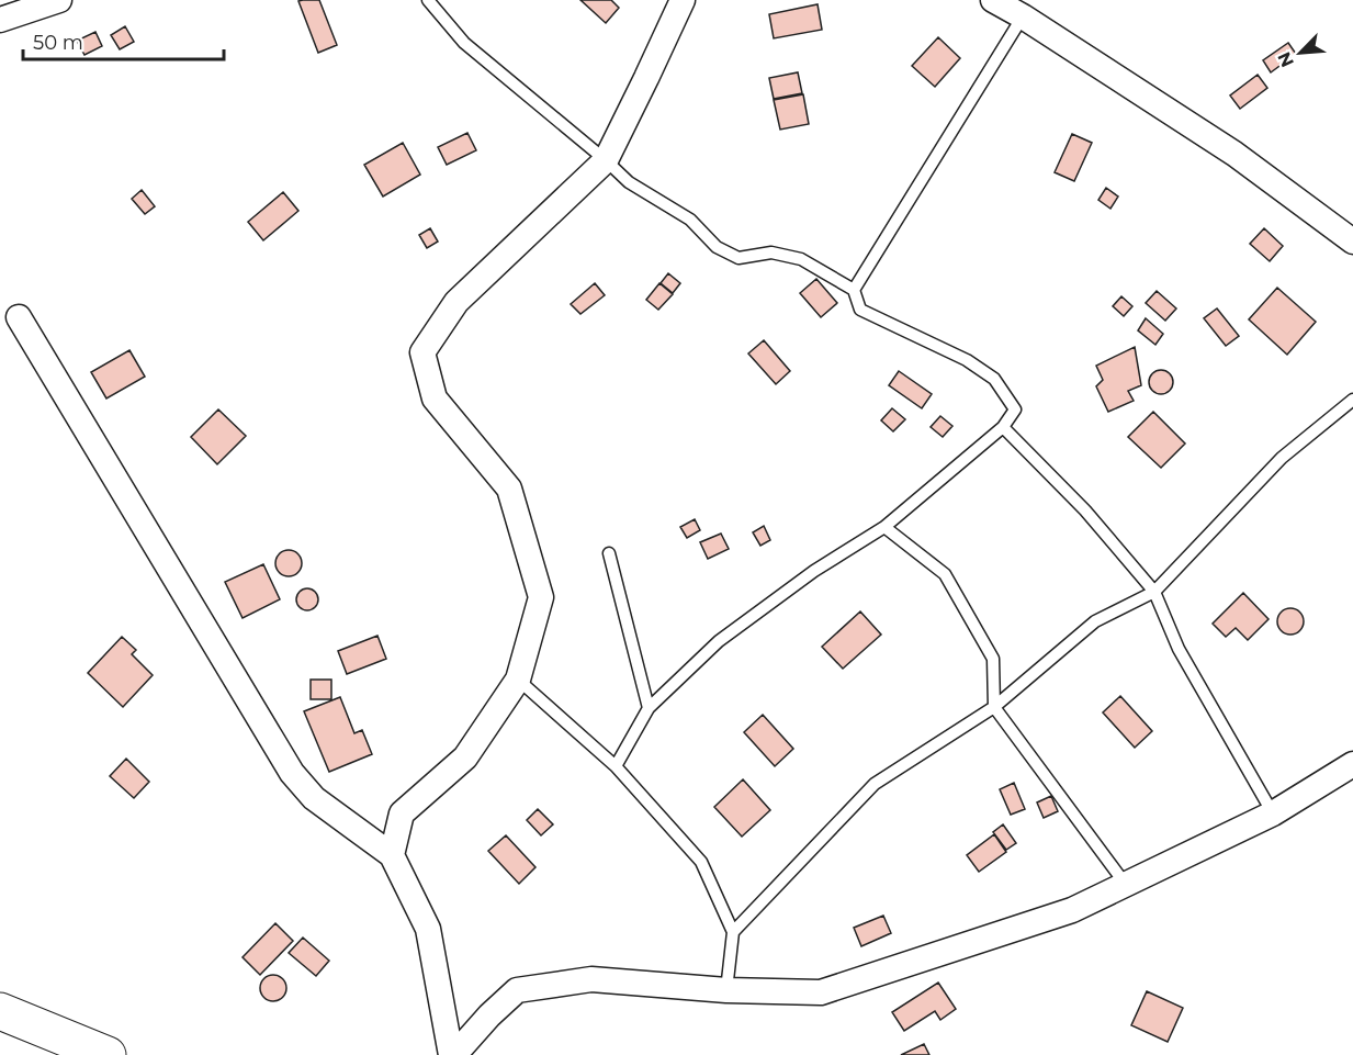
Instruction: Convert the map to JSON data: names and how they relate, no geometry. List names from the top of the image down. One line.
{"scale_bar":"50 m","north":"bottom left"}
